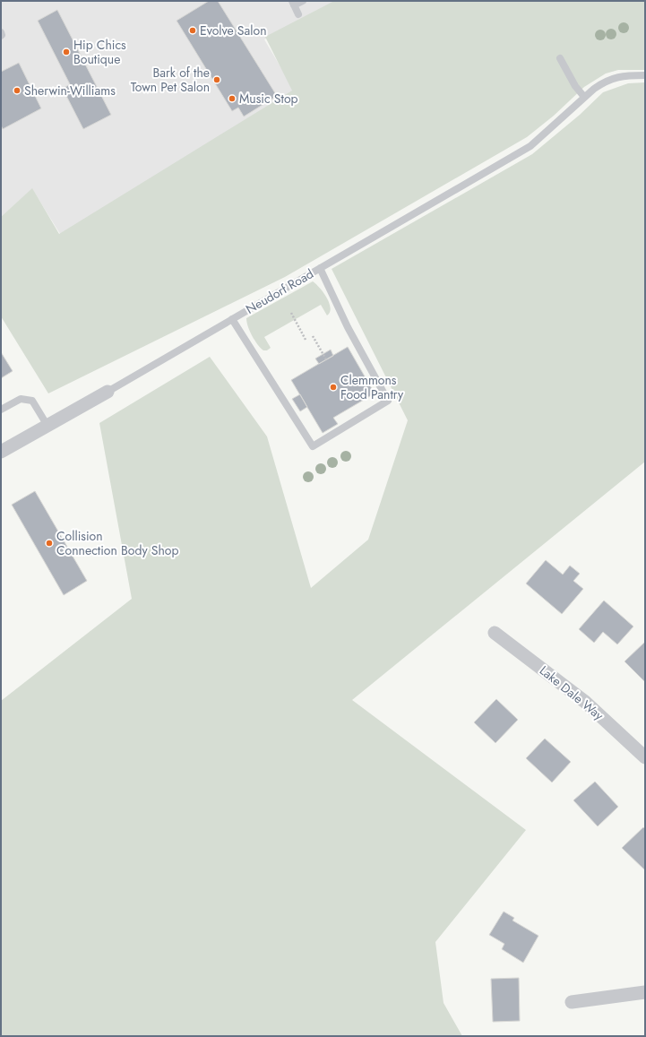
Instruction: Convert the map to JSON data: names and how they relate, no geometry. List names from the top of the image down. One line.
{"streets":{"street":["Neudorf Road","Lake Dale Way"]},"places":["Evolve Salon","Hip Chics Boutique","Bark of the Town Pet Salon","Sherwin-Williams","Music Stop","Clemmons Food Pantry","Collision Connection Body Shop"]}
